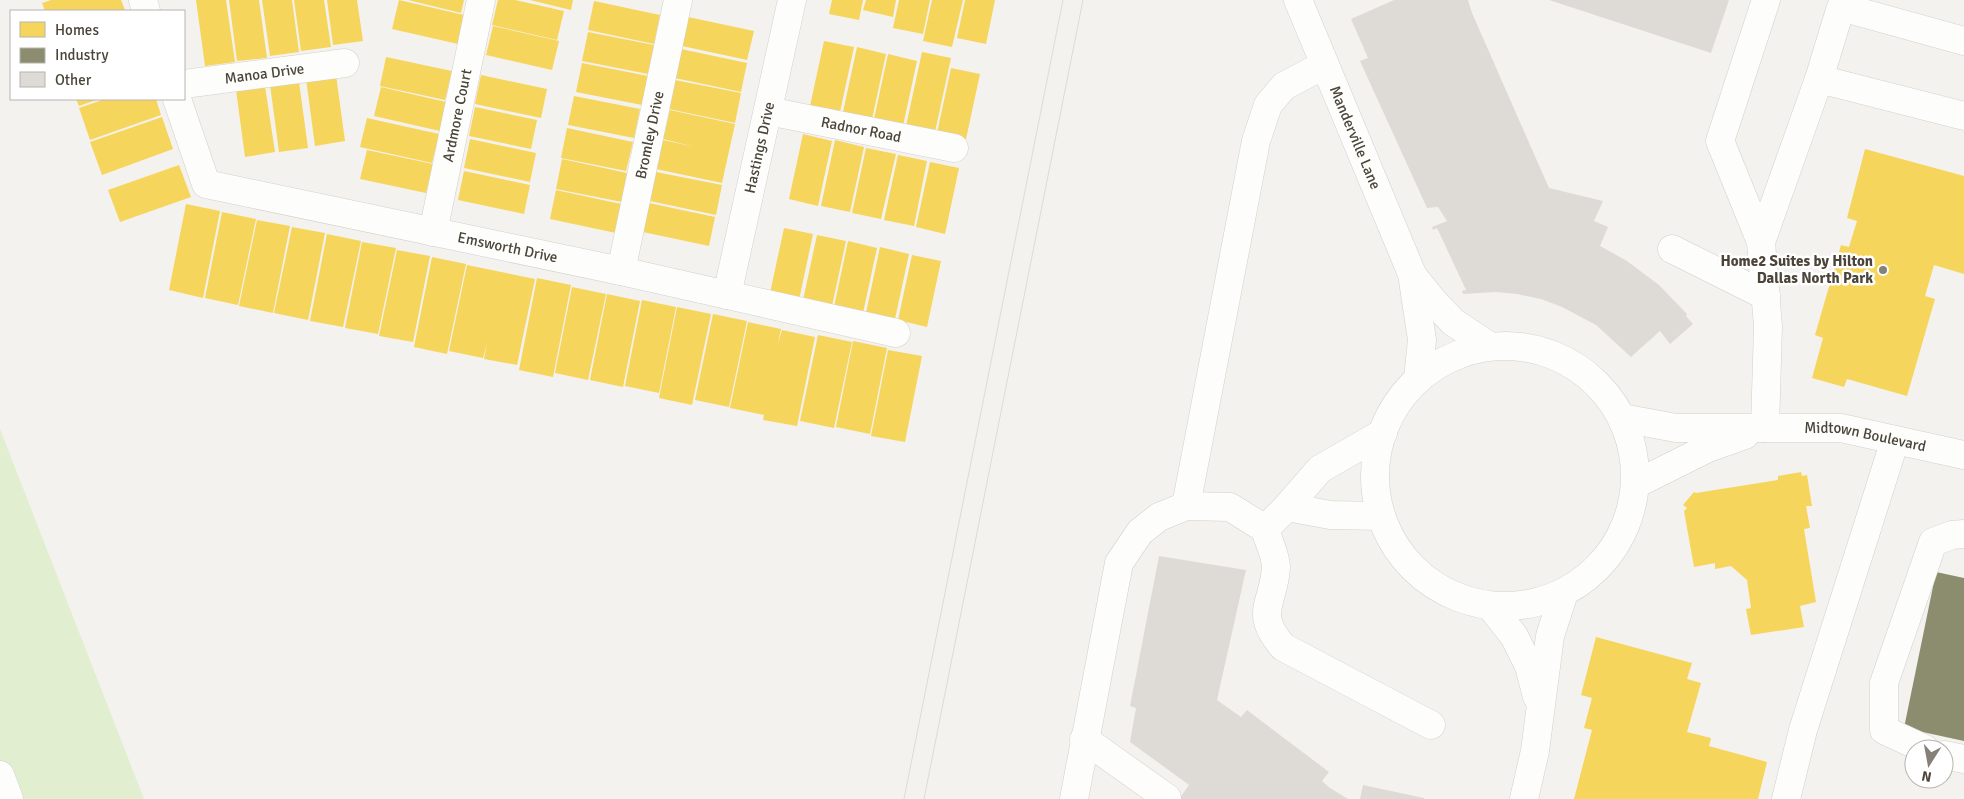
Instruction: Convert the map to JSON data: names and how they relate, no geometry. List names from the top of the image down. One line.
{"streets":{"street":["Manoa Drive","Ardmore Court","Radnor Road","Bromley Drive","Manderville Lane","Hastings Drive","Emsworth Drive","Midtown Boulevard"]},"crossings":[["Ardmore Court","Emsworth Drive"],["Radnor Road","Hastings Drive"],["Bromley Drive","Emsworth Drive"],["Hastings Drive","Emsworth Drive"]],"places":["Home2 Suites by Hilton Dallas North Park"],"legend":["Homes","Industry","Other"],"north":"bottom"}
